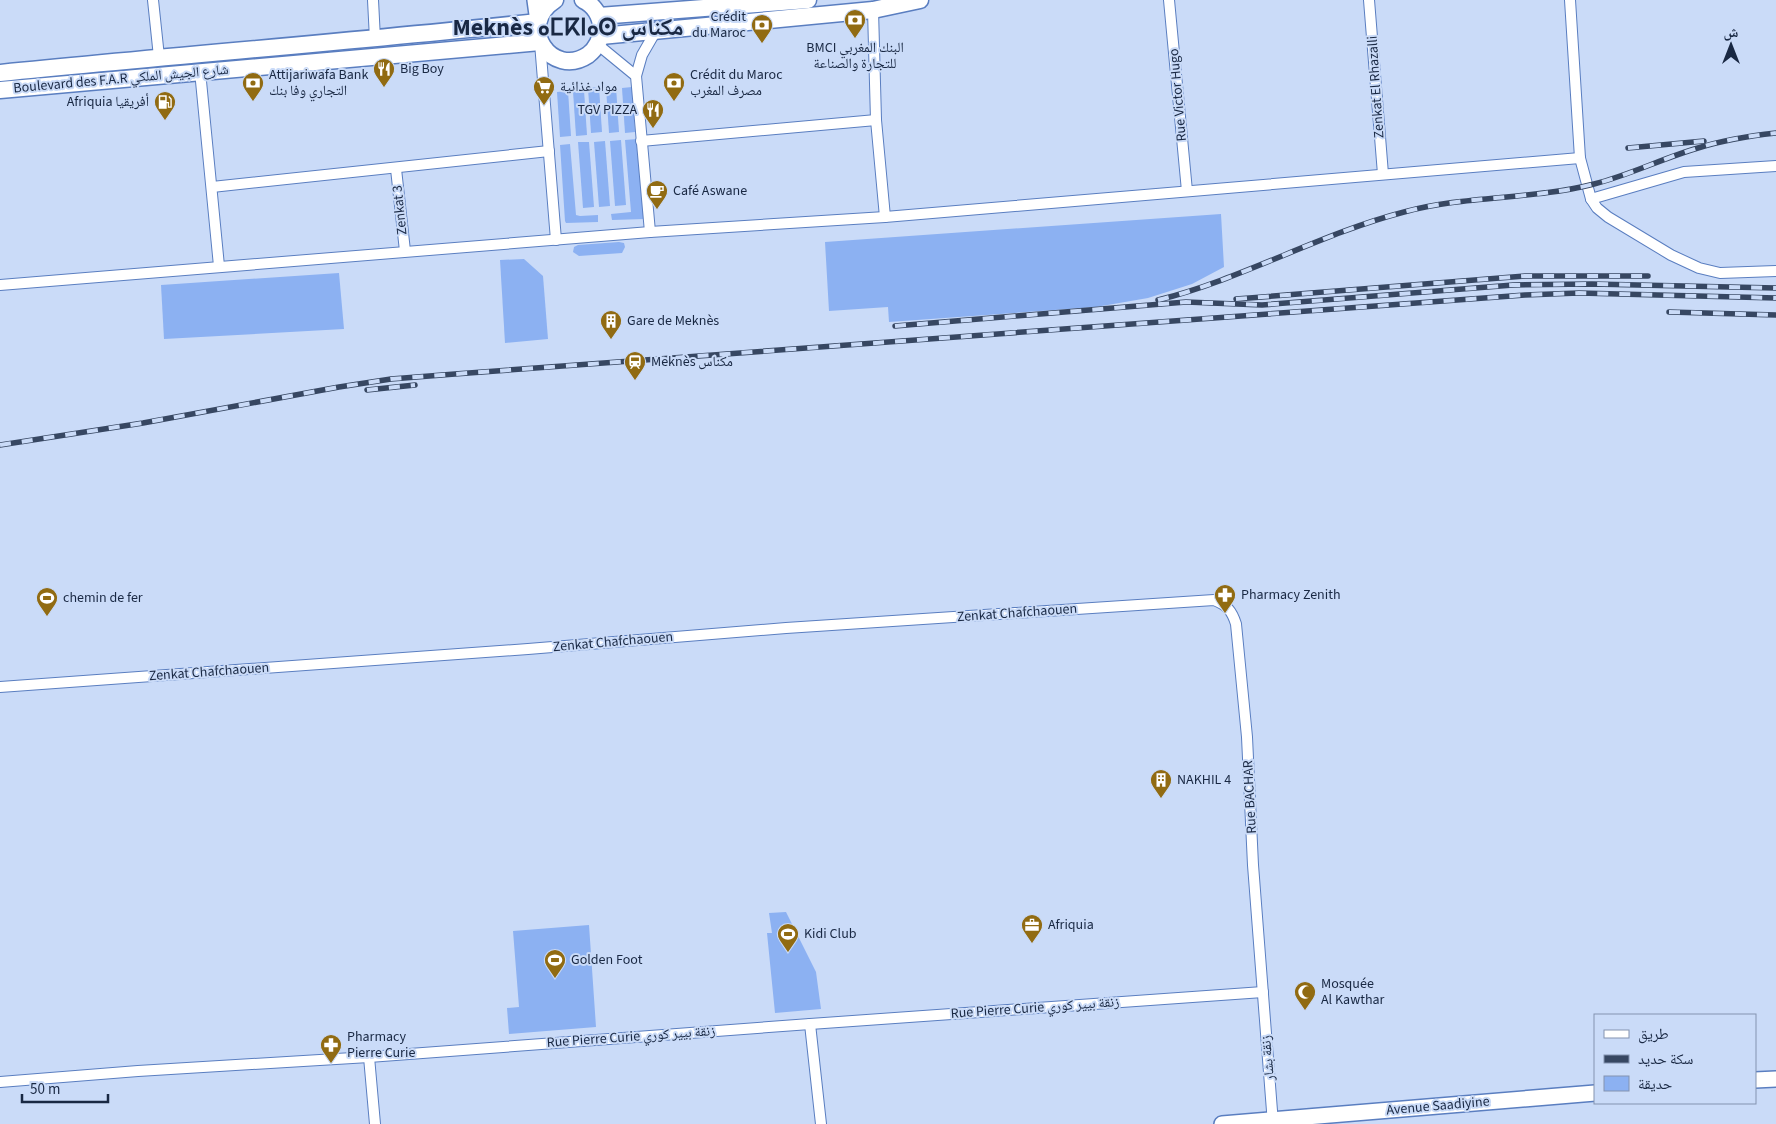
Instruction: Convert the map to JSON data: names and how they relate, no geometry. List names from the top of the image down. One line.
{"streets":{"main road":["Boulevard des F.A.R شارع الجيش الملكي","Avenue Saadiyine"],"street":["Zenkat El Rhazalli","Rue Victor Hugo","Zenkat 3","Zenkat Chafchaouen","Rue BACHAR","Rue Pierre Curie زنقة بيير كوري","زنقة بشار"]},"crossings":[["Zenkat Chafchaouen","Rue BACHAR"],["Rue BACHAR","Rue Pierre Curie زنقة بيير كوري"],["Rue BACHAR","زنقة بشار"],["Rue Pierre Curie زنقة بيير كوري","زنقة بشار"],["زنقة بشار","Avenue Saadiyine"]],"districts":["Meknès ⴰⵎⴽⵏⴰⵙ مكناس"],"places":{"bank":["BMCI البنك المغربي للتجارة والصناعة","Crédit du Maroc","Attijariwafa Bank التجاري وفا بنك","Crédit du Maroc مصرف المغرب"],"restaurant":["Big Boy","TGV PIZZA"],"supermarket":["مواد غذائية"],"fuel station":["Afriquia أفريقيا"],"cafe":["Café Aswane"],"building":["Gare de Meknès","NAKHIL 4"],"station":["Meknès مكناس"],"pharmacy":["Pharmacy Zenith","Pharmacy Pierre Curie"],"sports":["chemin de fer","Kidi Club","Golden Foot"],"office":["Afriquia"],"mosque":["Mosquée Al Kawthar"]},"legend":["طريق","سكة حديد","حديقة"],"scale_bar":"50 m","north":"top"}
